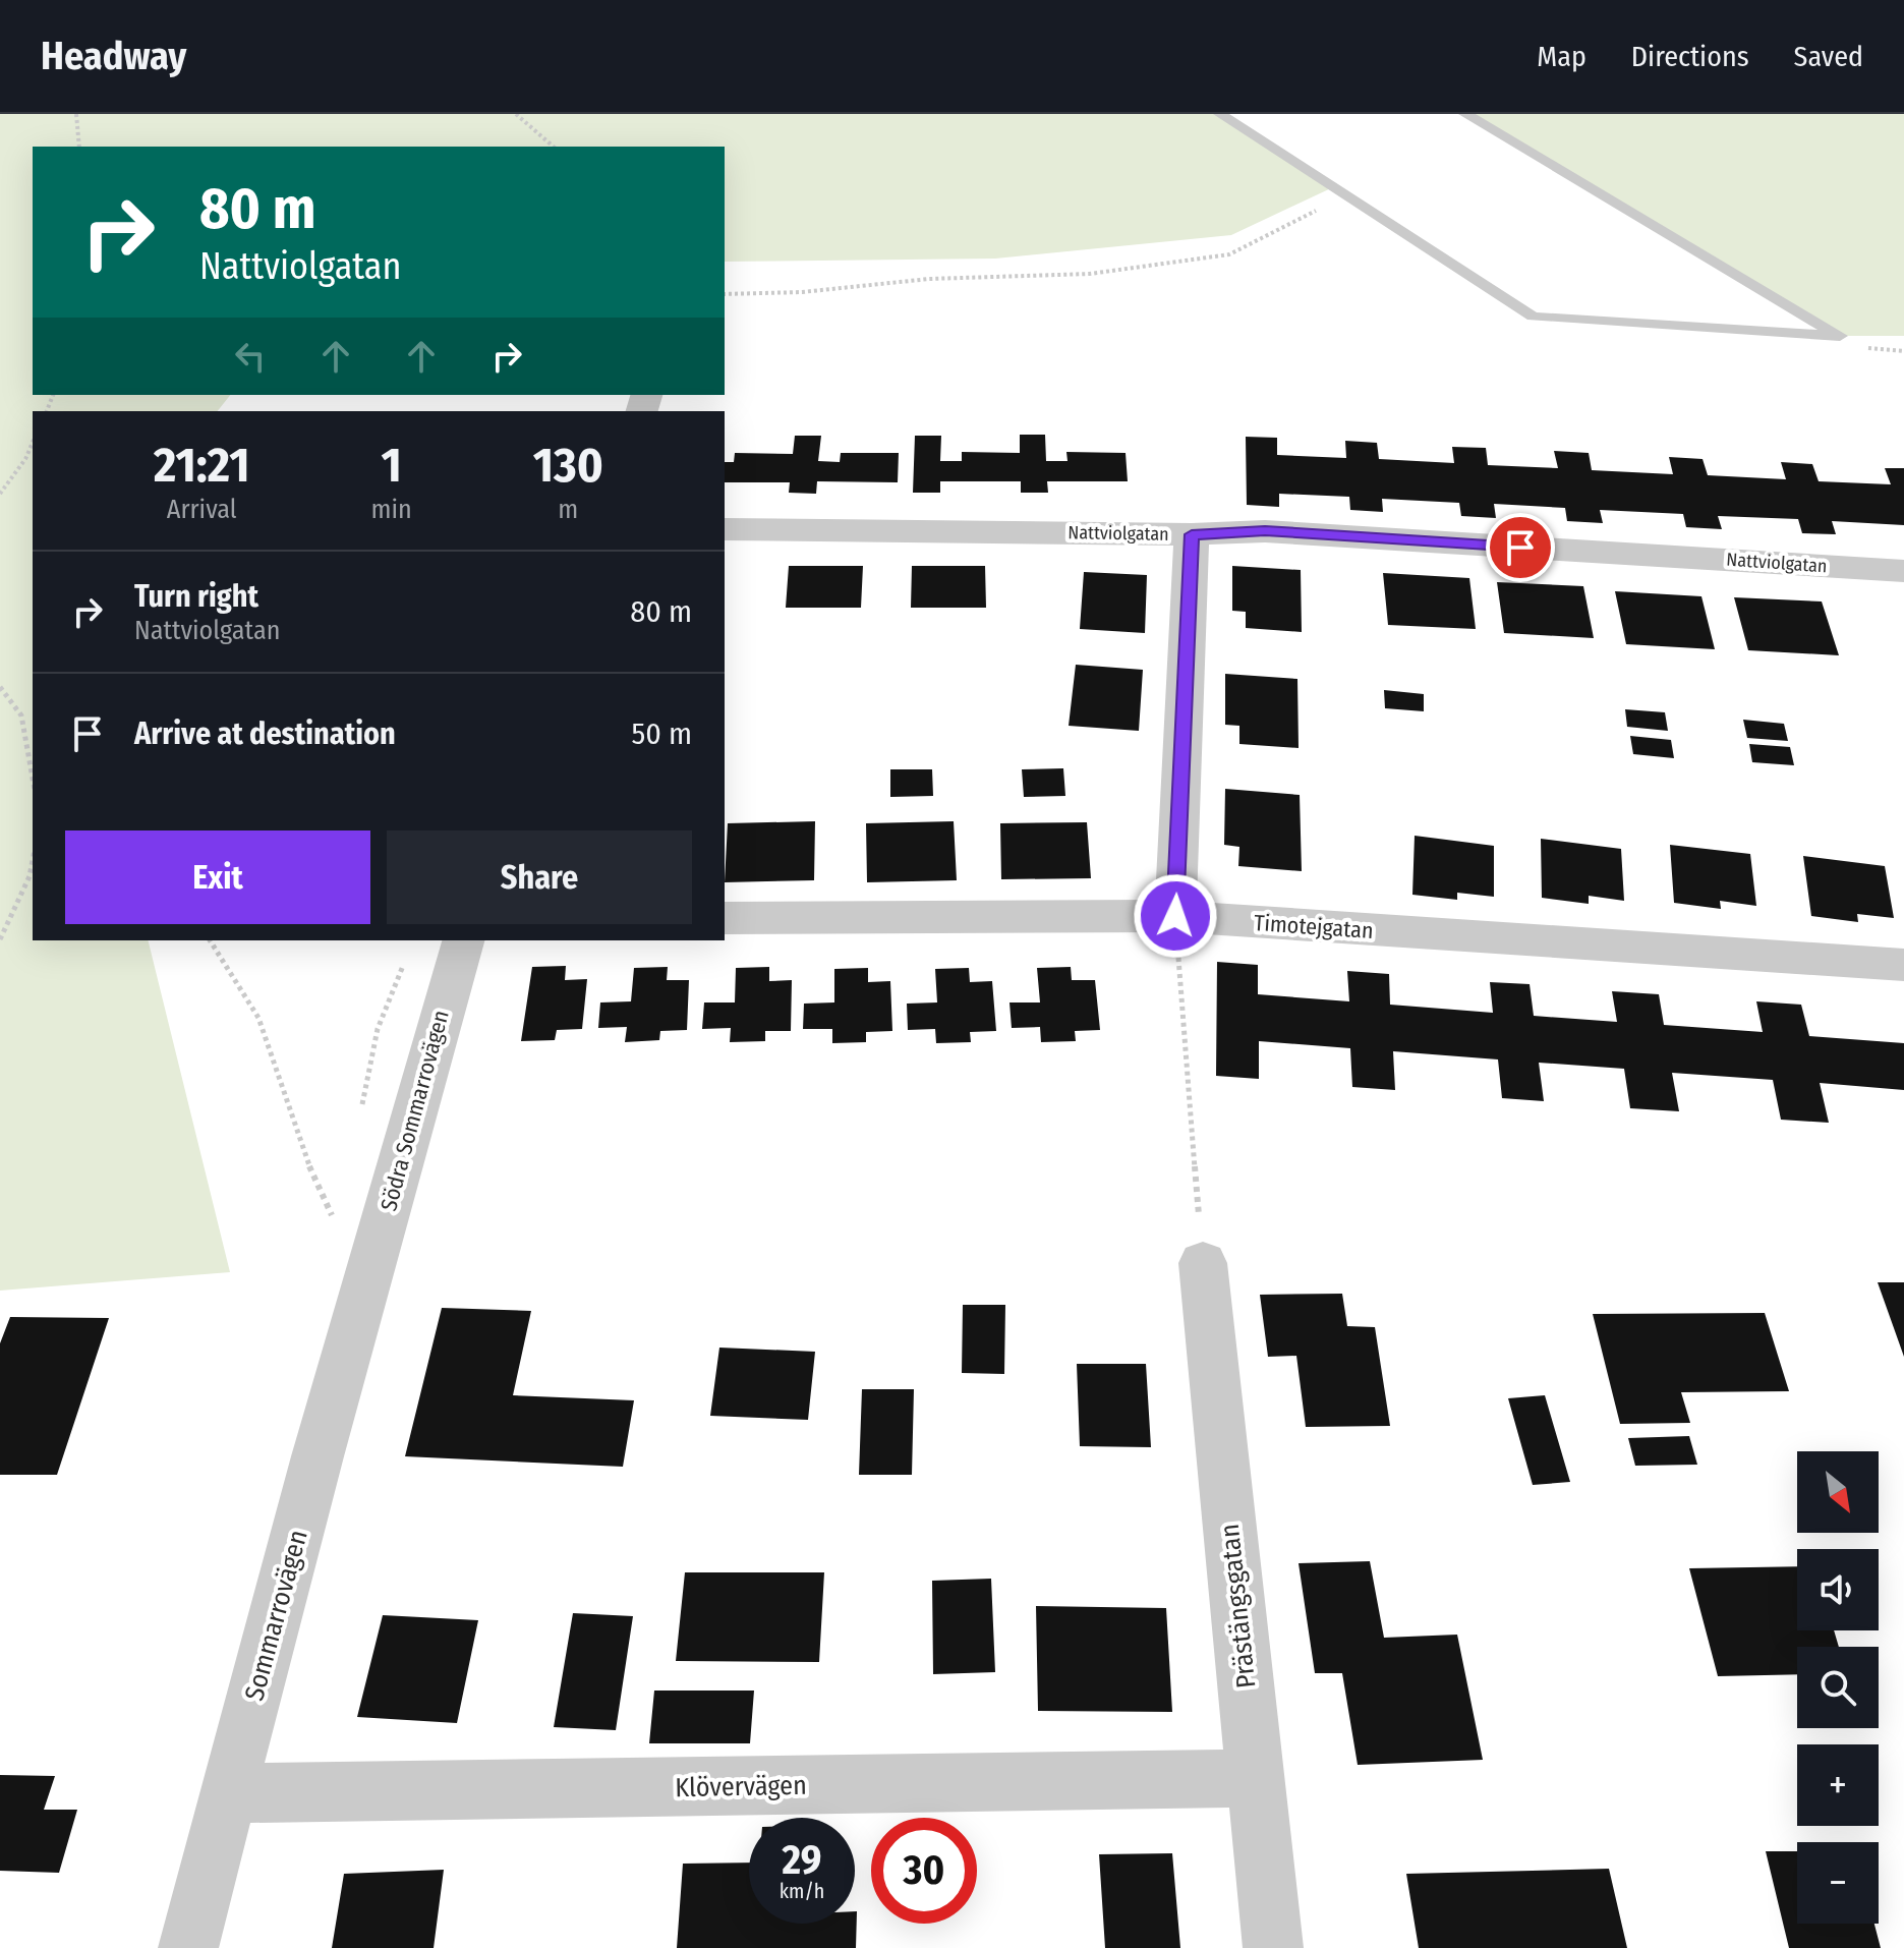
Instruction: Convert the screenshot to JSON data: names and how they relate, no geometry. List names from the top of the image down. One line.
{"streets":{"street":["Nattviolgatan","Timotejgatan","Södra Sommarrovägen","Prästängsgatan","Sommarrovägen","Klövervägen"]},"crossings":[["Södra Sommarrovägen","Sommarrovägen"],["Prästängsgatan","Klövervägen"],["Sommarrovägen","Klövervägen"]],"north":"bottom right","page":{"header":"Headway","nav":["Map","Directions","Saved"],"turn":["80 m","Nattviolgatan"],"eta":["21:21","Arrival","1","min","130","m"],"list":[{"name":"Turn right","note":"Nattviolgatan","value":"80 m"},{"name":"Arrive at destination","value":"50 m"}],"buttons":["Exit","Share"],"map_buttons":["+","−"],"speed":"29 km/h","limit":"30"}}
